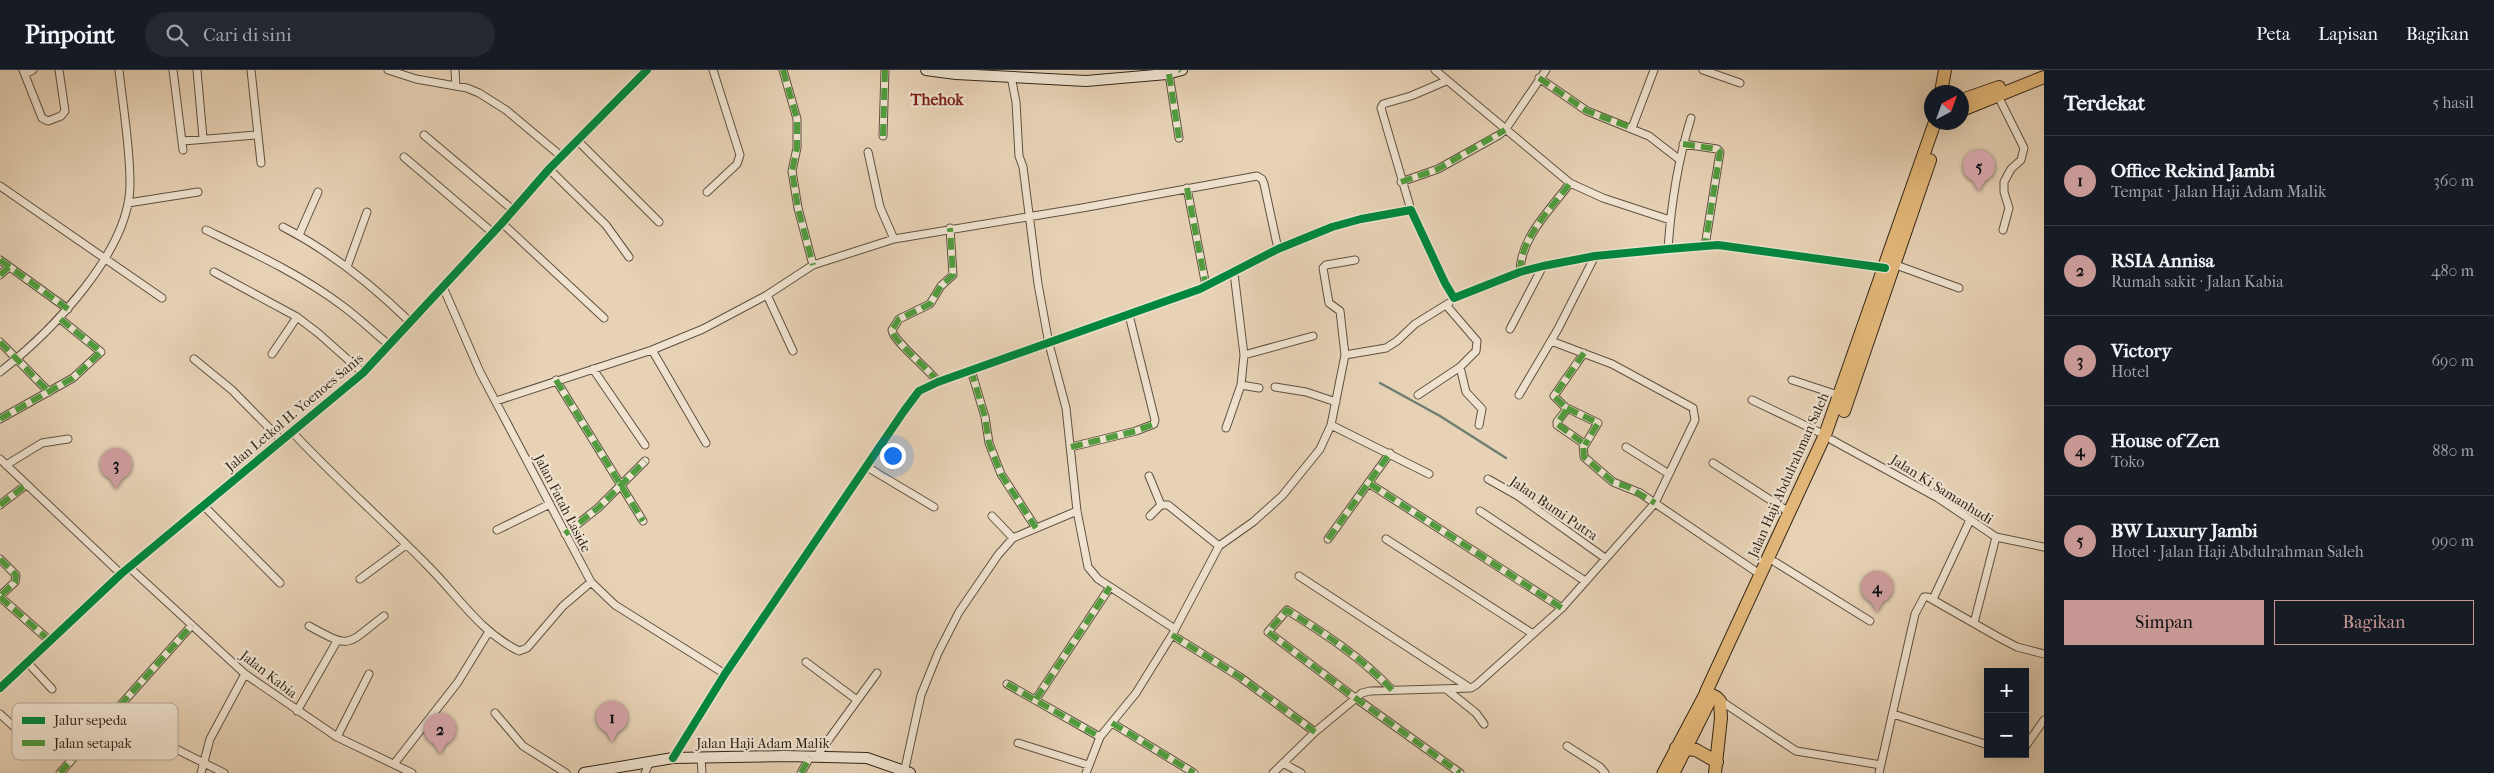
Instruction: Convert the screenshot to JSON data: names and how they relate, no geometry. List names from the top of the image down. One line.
{"streets":{"highway":["Jalan Haji Abdulrahman Saleh"],"main road":["Jalan Haji Adam Malik"],"street":["Jalan Letkol H. Yoenoes Sanis","Jalan Ki Samanhudi","Jalan Fatah Laside","Jalan Bumi Putra","Jalan Kabia"]},"crossings":[["Jalan Letkol H. Yoenoes Sanis","Jalan Fatah Laside"],["Jalan Letkol H. Yoenoes Sanis","Jalan Kabia"],["Jalan Haji Abdulrahman Saleh","Jalan Ki Samanhudi"]],"districts":["Thehok"],"legend":["Jalur sepeda","Jalan setapak"],"north":"top right","page":{"header":"Pinpoint","search":"Cari di sini","nav":["Peta","Lapisan","Bagikan"],"heading":["Terdekat","5 hasil"],"list":[{"mark":"1","name":"Office Rekind Jambi","note":"Tempat · Jalan Haji Adam Malik","value":"360 m"},{"mark":"2","name":"RSIA Annisa","note":"Rumah sakit · Jalan Kabia","value":"480 m"},{"mark":"3","name":"Victory","note":"Hotel","value":"690 m"},{"mark":"4","name":"House of Zen","note":"Toko","value":"880 m"},{"mark":"5","name":"BW Luxury Jambi","note":"Hotel · Jalan Haji Abdulrahman Saleh","value":"990 m"}],"pins":["5","3","4","1","2"],"buttons":["Simpan","Bagikan"],"map_buttons":["+","−"]}}
